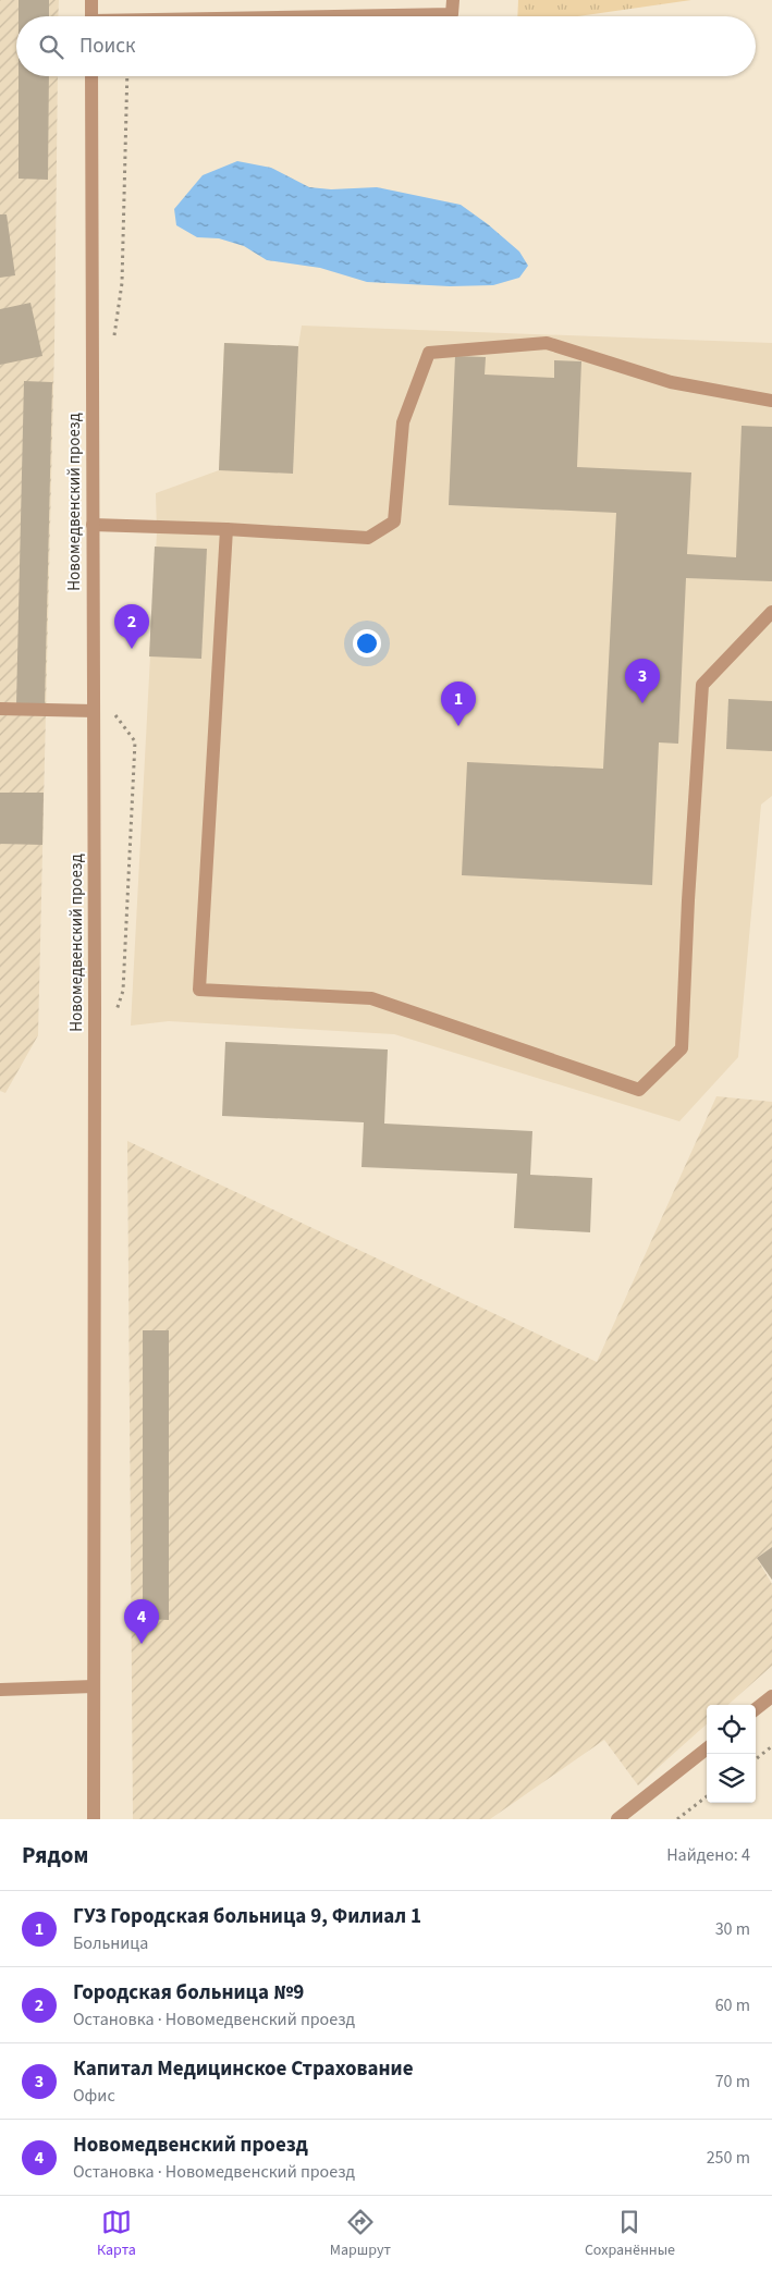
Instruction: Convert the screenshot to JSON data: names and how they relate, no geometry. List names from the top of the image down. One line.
{"streets":{"street":["Новомедвенский проезд"]},"page":{"search":"Поиск","pins":["2","3","1","4"],"heading":["Рядом","Найдено: 4"],"list":[{"mark":"1","name":"ГУЗ Городская больница 9, Филиал 1","note":"Больница","value":"30 m"},{"mark":"2","name":"Городская больница №9","note":"Остановка · Новомедвенский проезд","value":"60 m"},{"mark":"3","name":"Капитал Медицинское Страхование","note":"Офис","value":"70 m"},{"mark":"4","name":"Новомедвенский проезд","note":"Остановка · Новомедвенский проезд","value":"250 m"}],"nav":["Карта","Маршрут","Сохранённые"]}}
